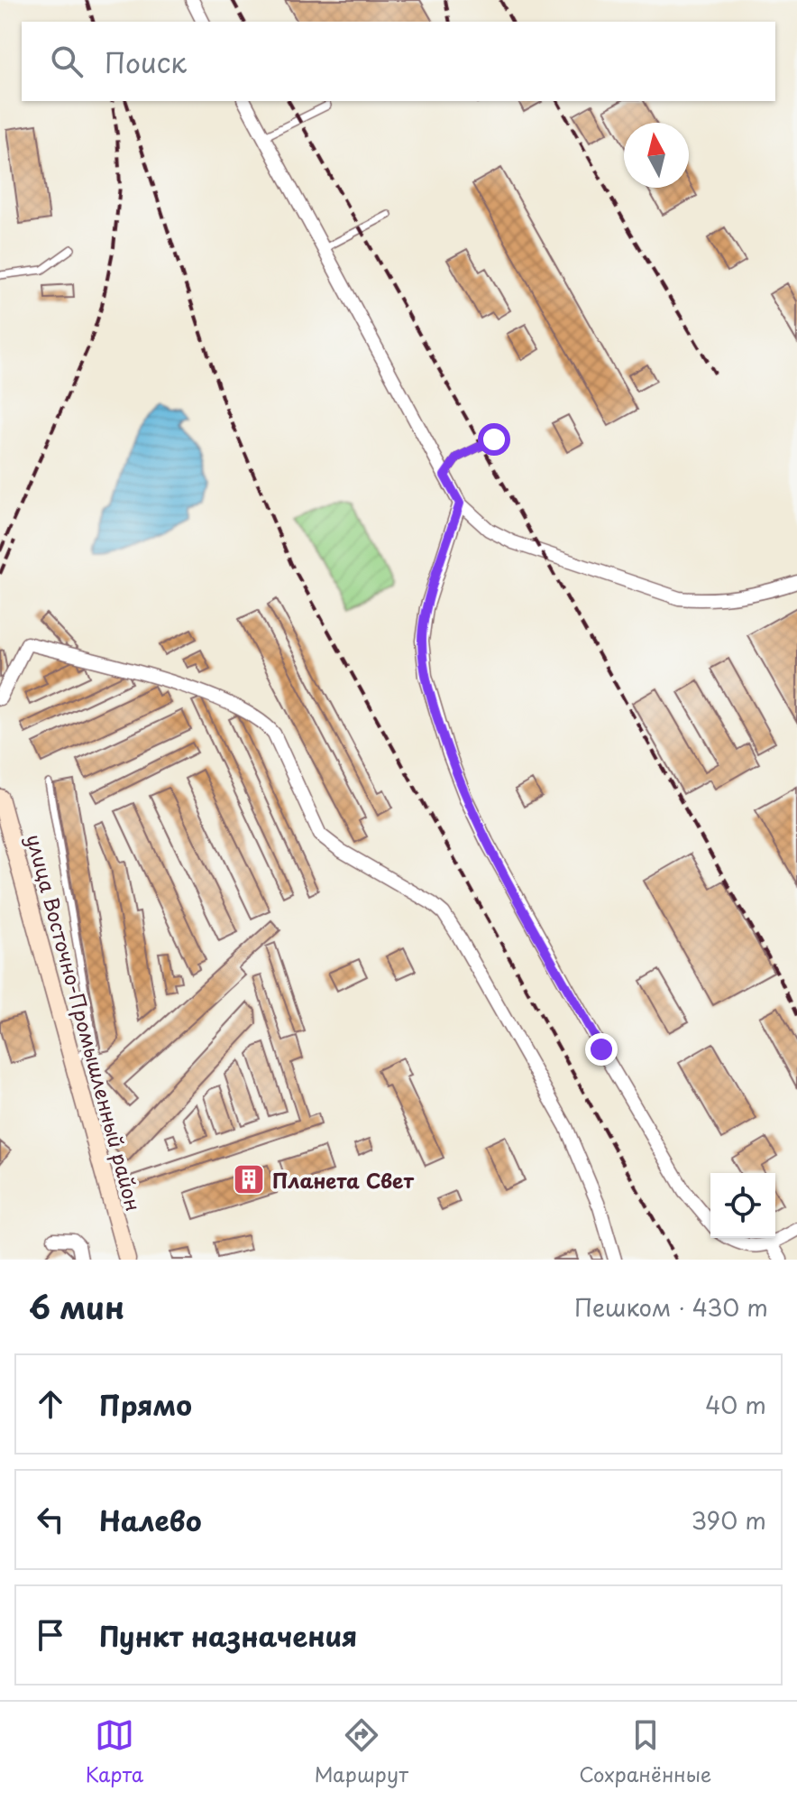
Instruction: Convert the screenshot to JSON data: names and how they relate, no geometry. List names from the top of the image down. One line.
{"streets":{"street":["улица Восточно-Промышленный район"]},"places":{"building":["Планета Свет"]},"north":"top","page":{"search":"Поиск","heading":["6 мин","Пешком · 430 m"],"list":[["Прямо","40 m"],["Налево","390 m"],"Пункт назначения"],"nav":["Карта","Маршрут","Сохранённые"]}}
